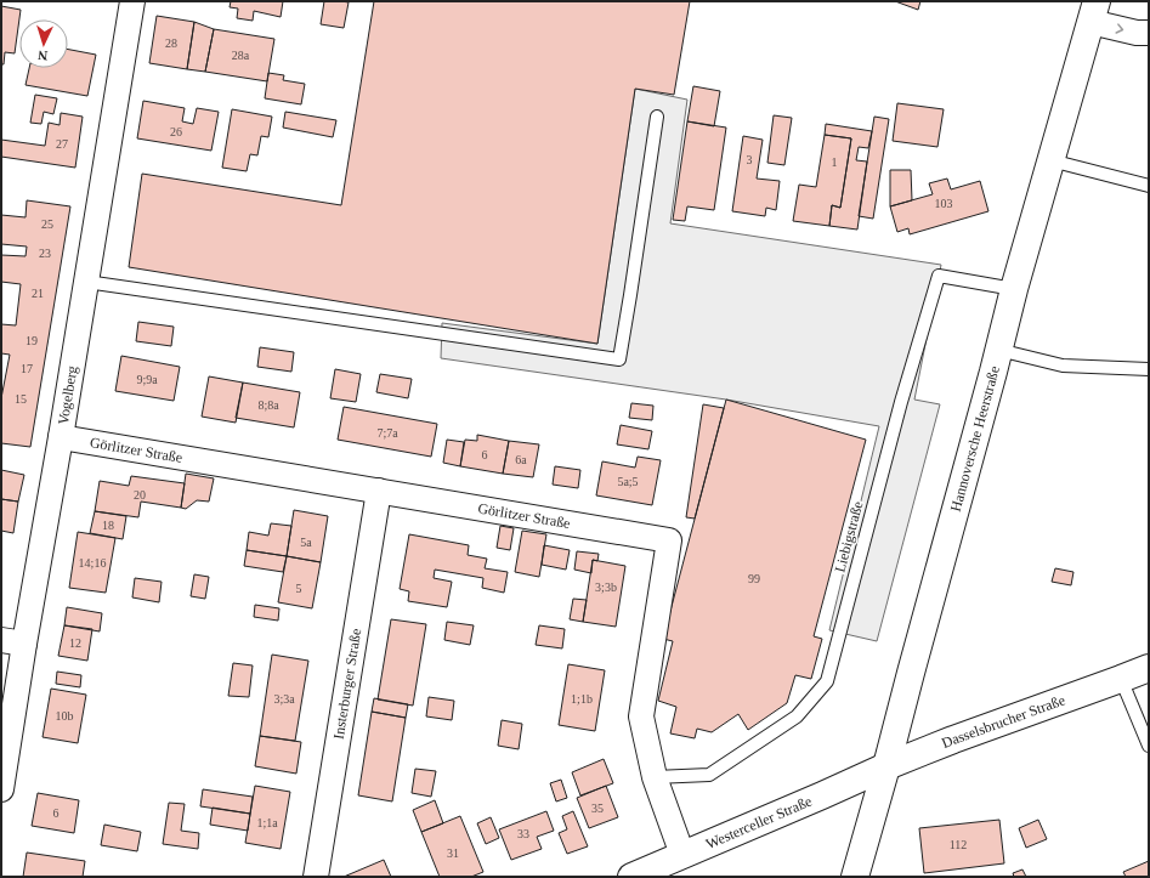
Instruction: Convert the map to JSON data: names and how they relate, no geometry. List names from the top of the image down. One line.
{"streets":{"main road":["Hannoversche Heerstraße","Dasselsbrucher Straße","Westerceller Straße"],"street":["Vogelberg","Görlitzer Straße","Insterburger Straße"],"lane":["Liebigstraße"]},"crossings":[["Vogelberg","Görlitzer Straße"],["Hannoversche Heerstraße","Liebigstraße"],["Hannoversche Heerstraße","Dasselsbrucher Straße"],["Hannoversche Heerstraße","Westerceller Straße"],["Görlitzer Straße","Liebigstraße"],["Görlitzer Straße","Insterburger Straße"],["Görlitzer Straße","Westerceller Straße"],["Dasselsbrucher Straße","Westerceller Straße"]],"house_numbers":["28","28a","26","27","3","1","103","25","23","21","19","17","9;9a","15","8;8a","7;7a","6","6a","5a;5","20","18","5a","14;16","99","3;3b","5","12","3;3a","1;1b","10b","35","6","1;1a","33","112","31"],"north":"bottom"}
